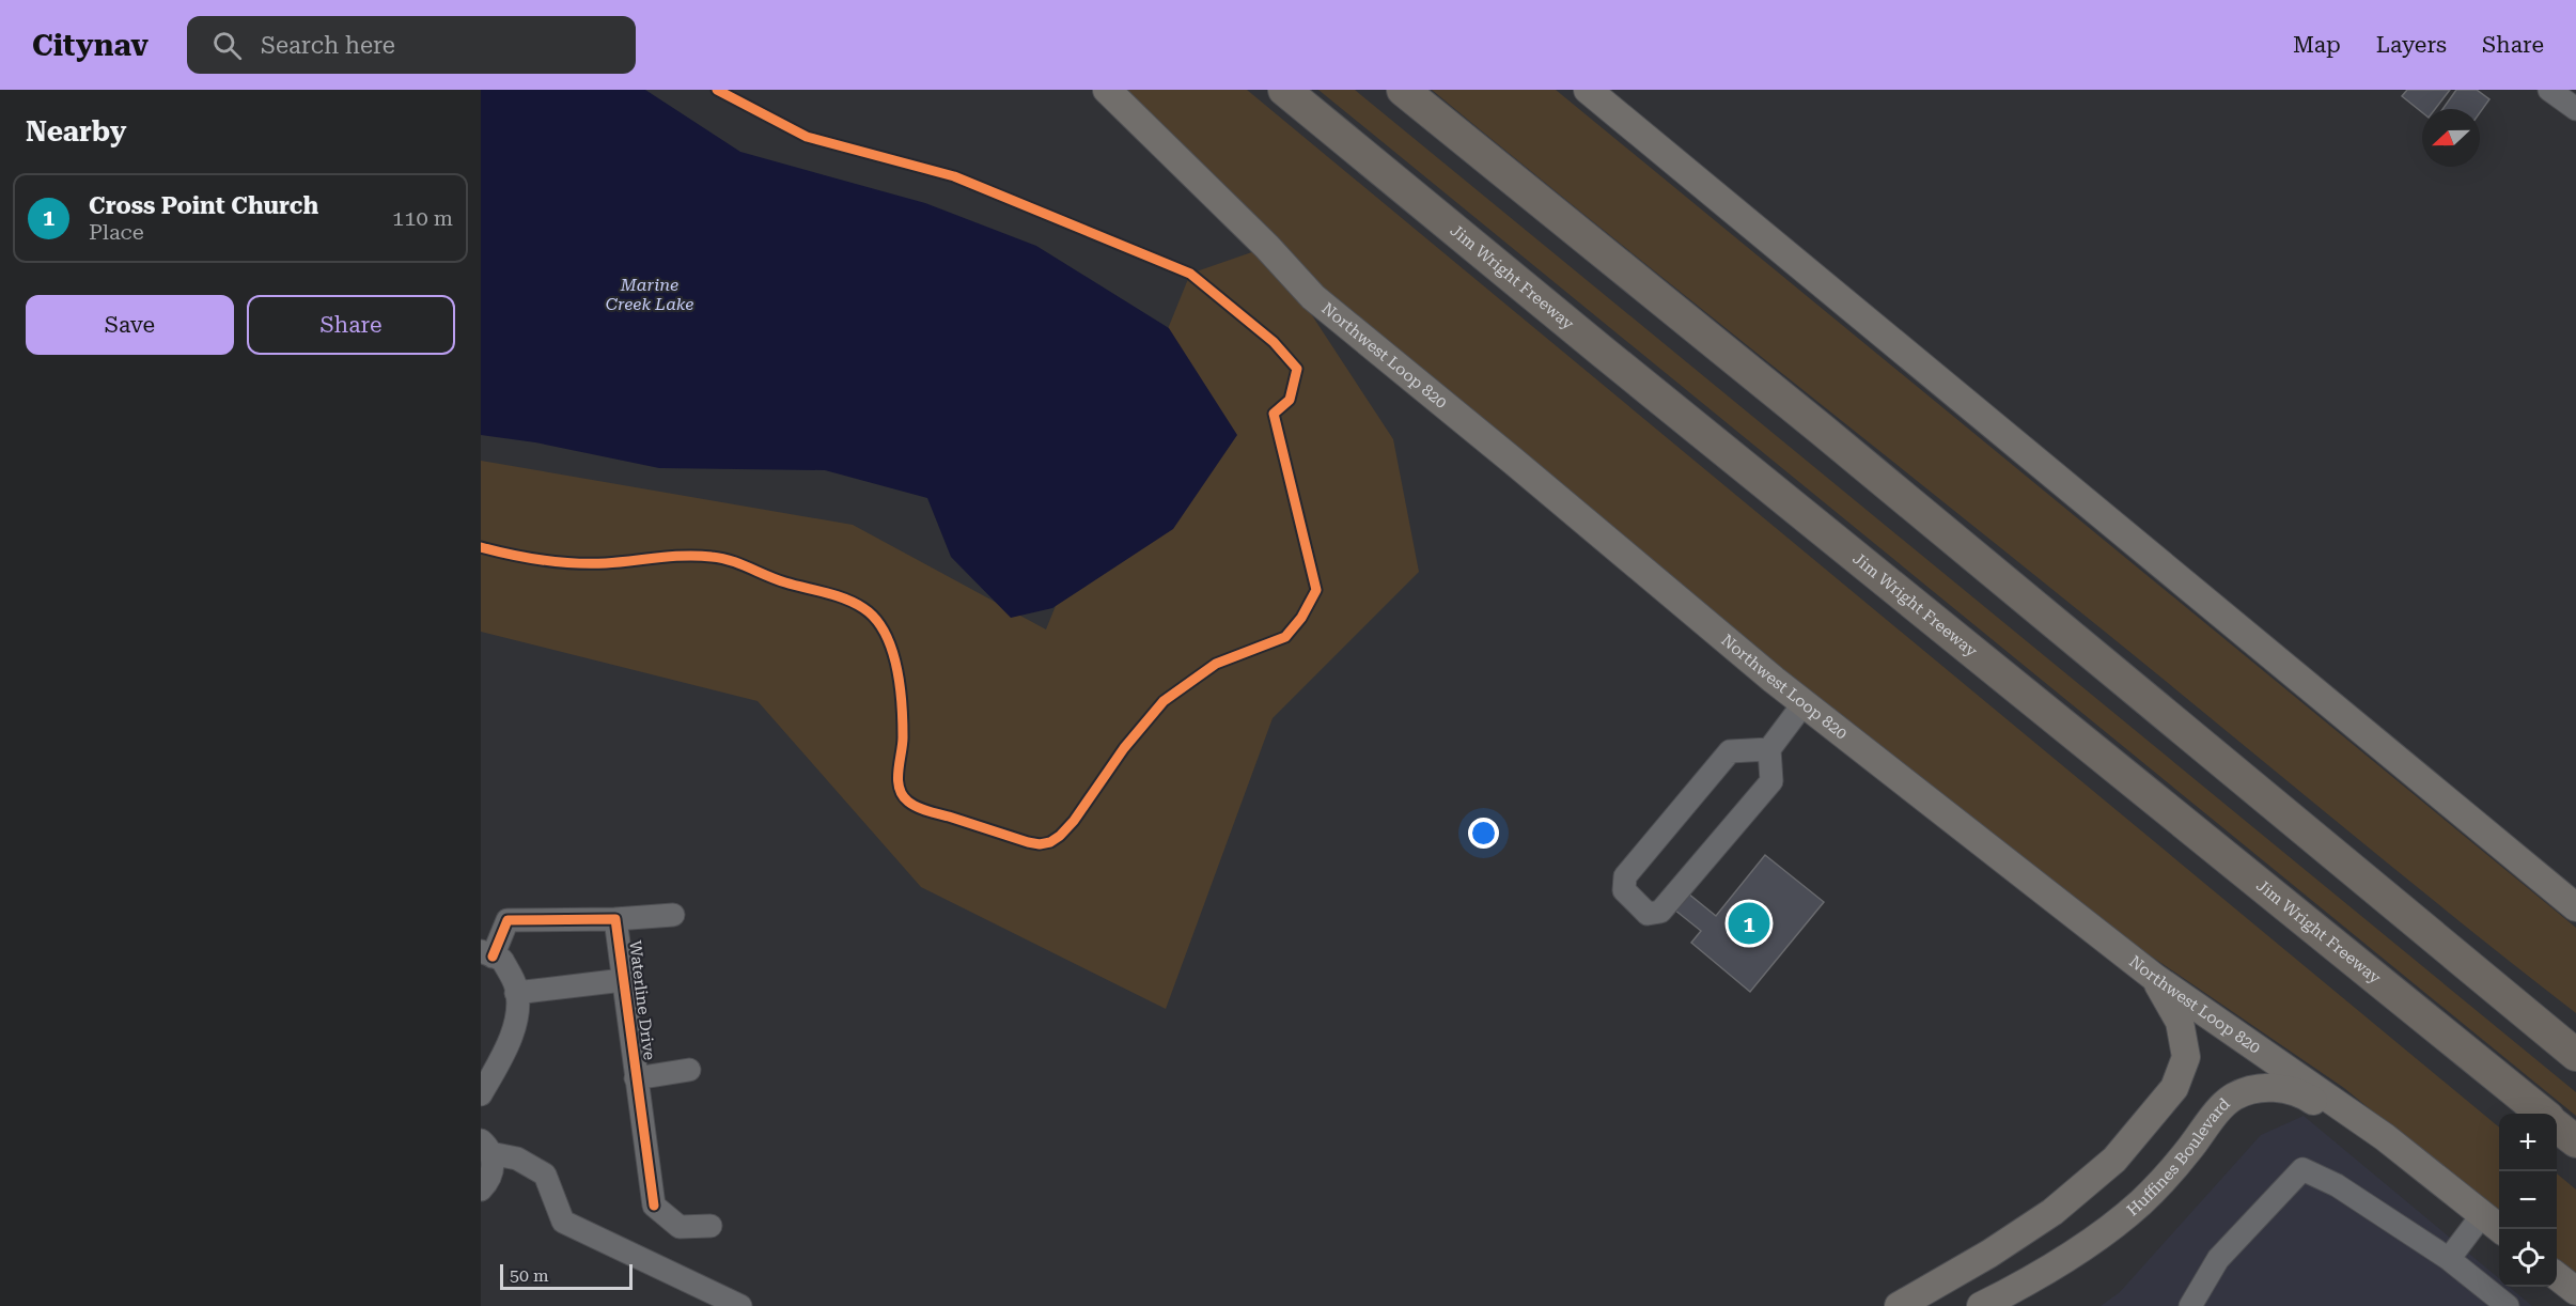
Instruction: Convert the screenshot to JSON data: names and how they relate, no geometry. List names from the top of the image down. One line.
{"streets":{"highway":["Jim Wright Freeway"],"main road":["Northwest Loop 820","Huffines Boulevard"],"street":["Waterline Drive"]},"crossings":[["Northwest Loop 820","Huffines Boulevard"]],"water":["Marine Creek Lake"],"scale_bar":"50 m","north":"left","page":{"header":"Citynav","search":"Search here","nav":["Map","Layers","Share"],"heading":"Nearby","list":[{"mark":"1","name":"Cross Point Church","note":"Place","value":"110 m"}],"buttons":["Save","Share"],"pins":"1","map_buttons":["+","−"],"scale":"50 m"}}
